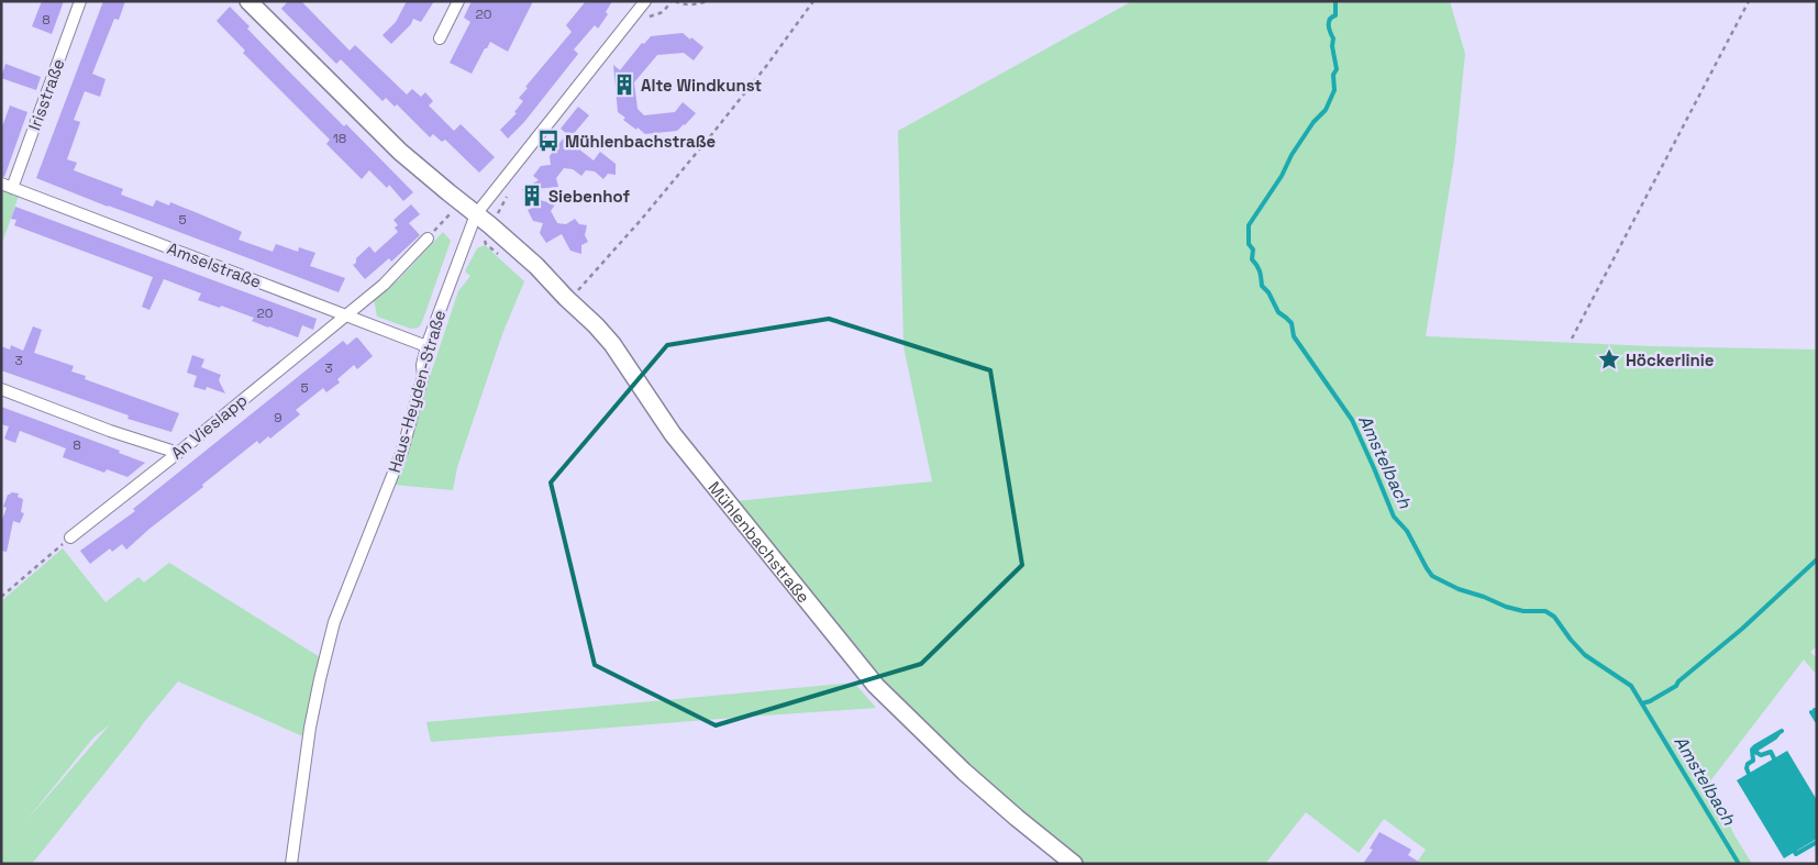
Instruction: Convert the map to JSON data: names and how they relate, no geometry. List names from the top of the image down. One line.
{"streets":{"street":["Irisstraße","Amselstraße","Haus-Heyden-Straße","An Vieslapp","Mühlenbachstraße"]},"crossings":[["Irisstraße","Amselstraße"],["Amselstraße","Haus-Heyden-Straße"],["Amselstraße","An Vieslapp"],["Haus-Heyden-Straße","Mühlenbachstraße"]],"water":["Amstelbach"],"places":{"building":["Alte Windkunst","Siebenhof"],"bus stop":["Mühlenbachstraße"],"place":["Höckerlinie"]},"house_numbers":["20","8","18","5","20","3","3","5","9","8"]}
